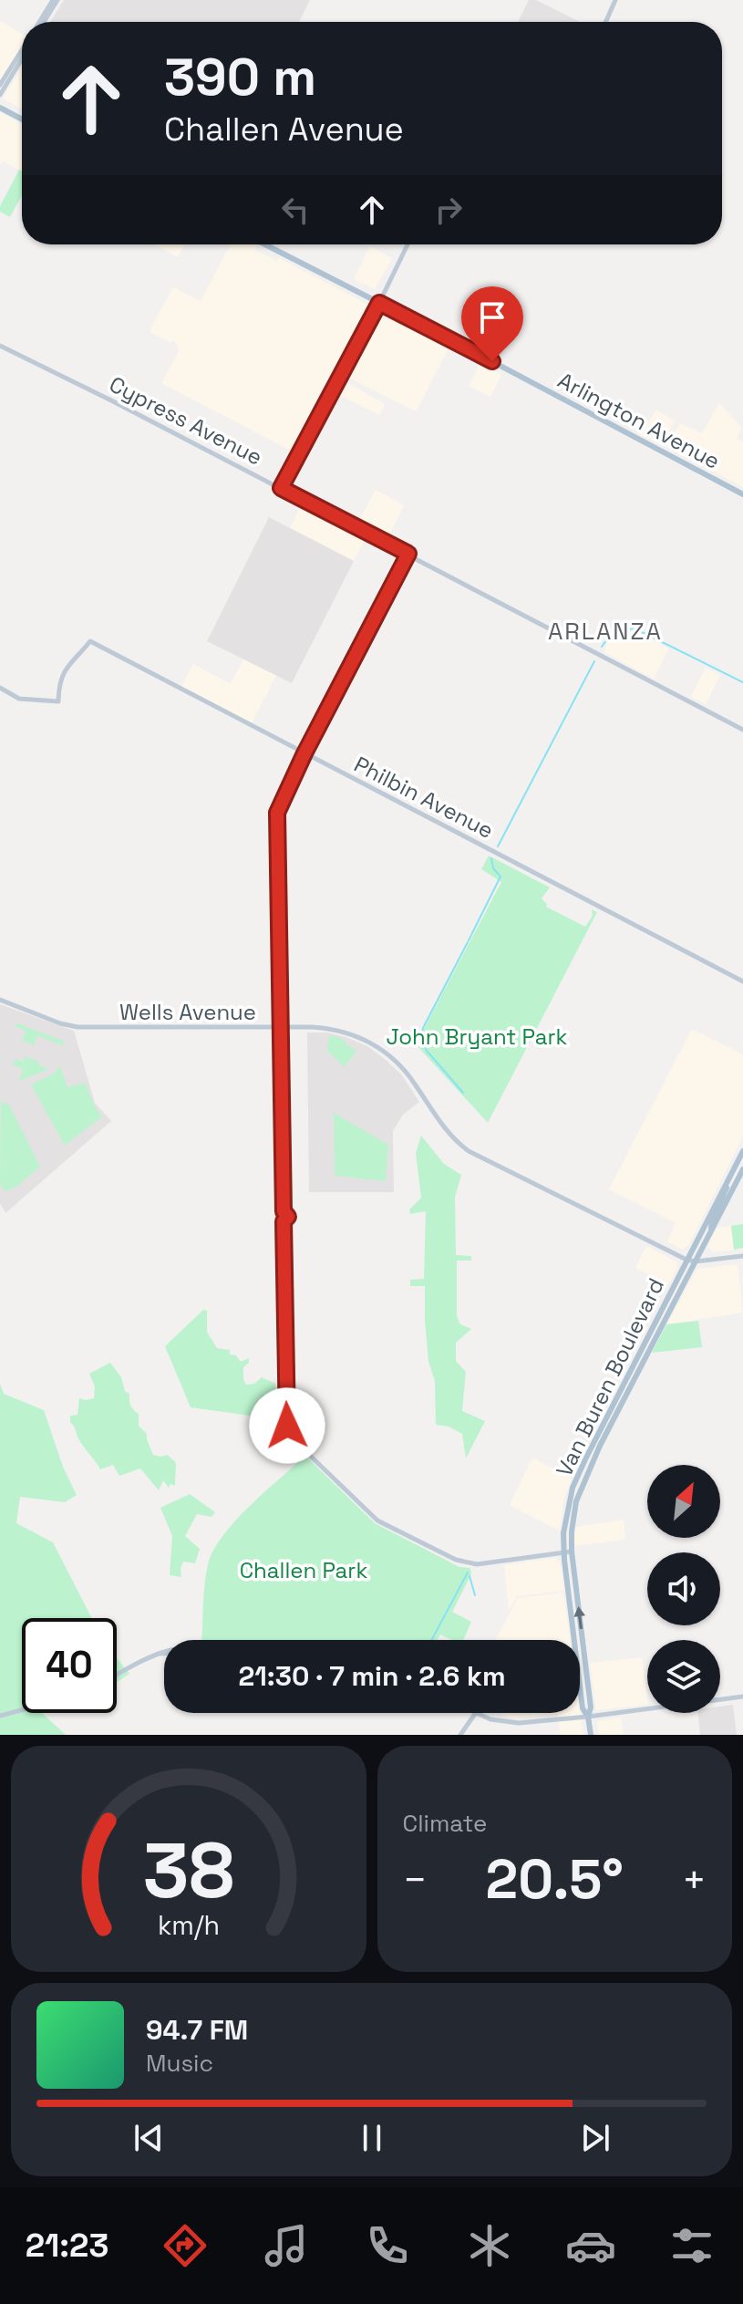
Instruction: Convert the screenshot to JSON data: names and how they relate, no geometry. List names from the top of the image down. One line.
{"streets":{"main road":["Arlington Avenue","Van Buren Boulevard"],"street":["Cypress Avenue","Philbin Avenue","Wells Avenue"]},"crossings":[["Wells Avenue","Van Buren Boulevard"]],"districts":["ARLANZA"],"parks":["John Bryant Park","Challen Park"],"north":"top right","page":{"turn":["390 m","Challen Avenue"],"limit":"40","trip":"21:30 · 7 min · 2.6 km","tile":"Climate","heat":["−","20.5°","+"],"song":["94.7 FM","Music"],"tabs":"21:23","gauge":["38","km/h"]}}
